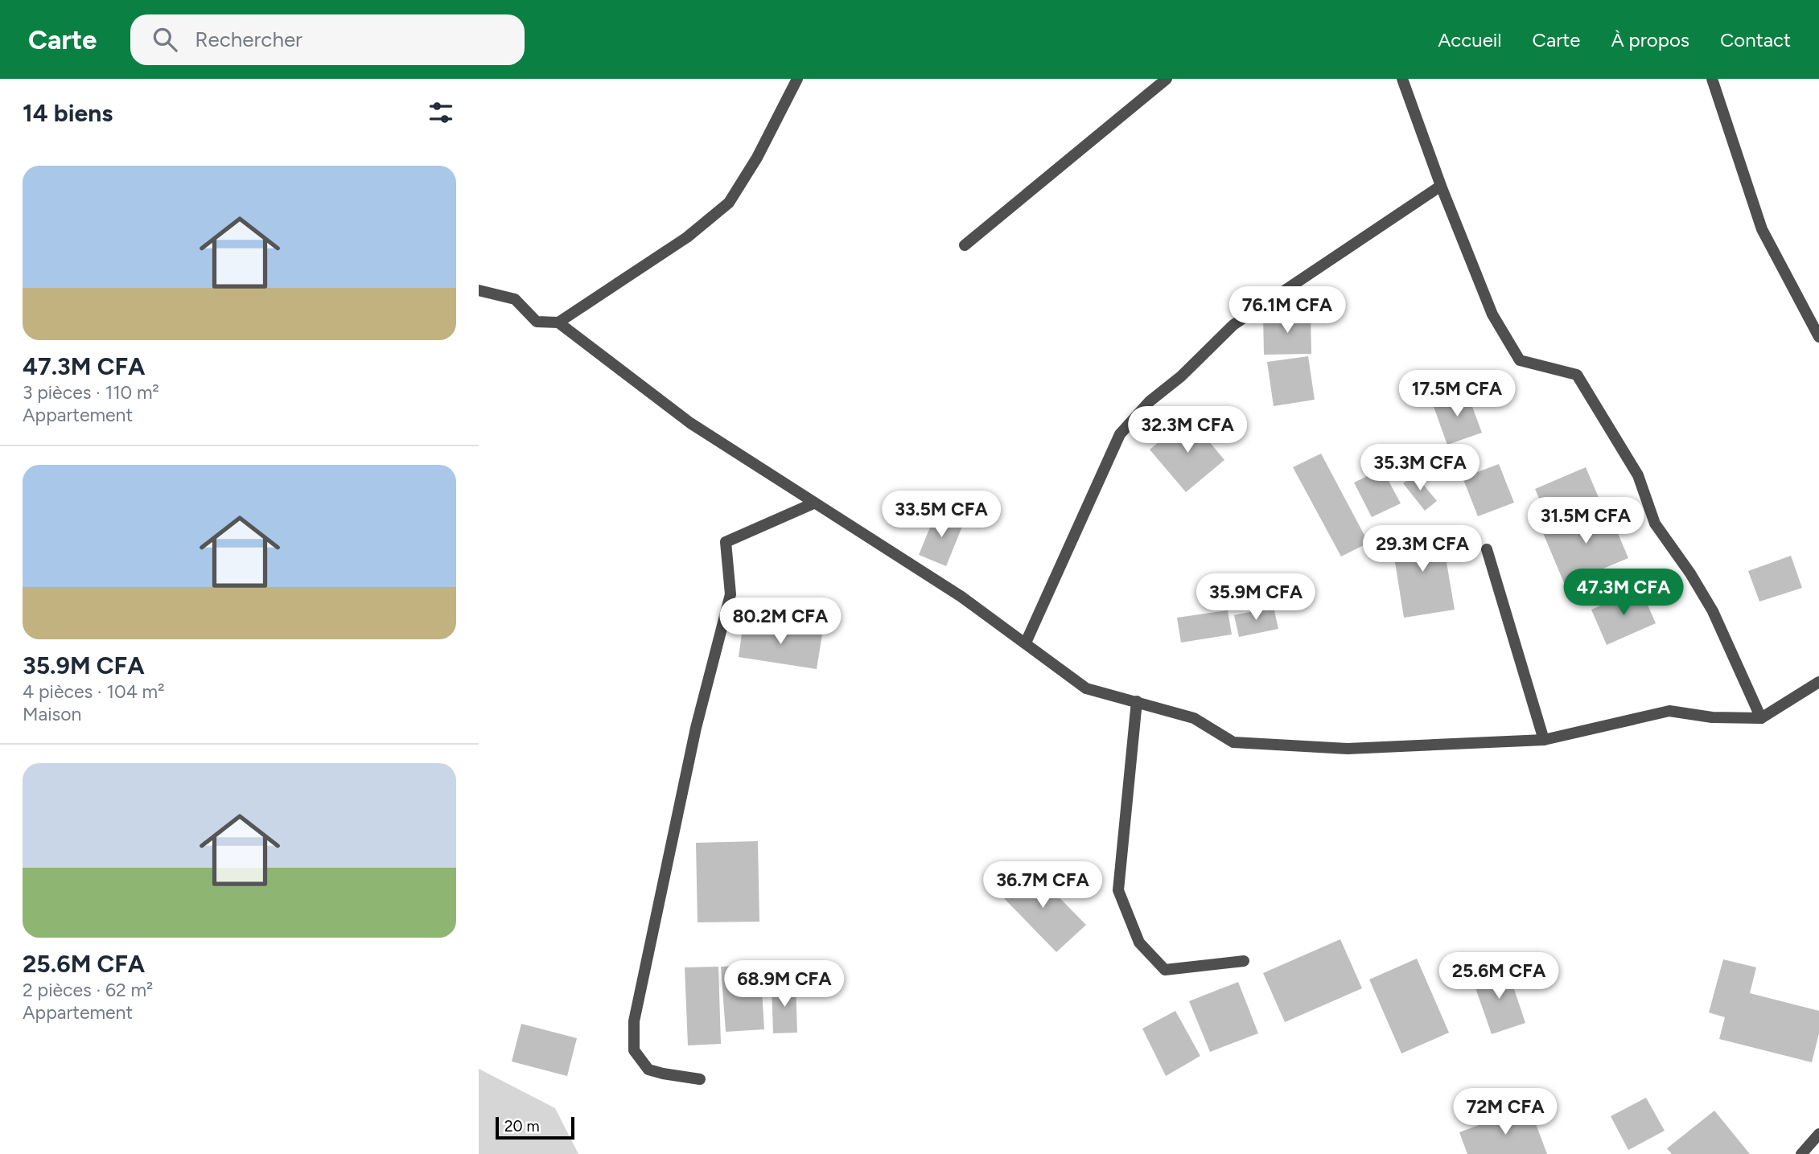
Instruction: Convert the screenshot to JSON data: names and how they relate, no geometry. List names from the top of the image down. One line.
{"scale_bar":"20 m","page":{"header":"Carte","search":"Rechercher","nav":["Accueil","Carte","À propos","Contact"],"heading":"14 biens","list":[{"name":"47.3M CFA","note":"3 pièces · 110 m² · Appartement"},{"name":"35.9M CFA","note":"4 pièces · 104 m² · Maison"},{"name":"25.6M CFA","note":"2 pièces · 62 m² · Appartement"}],"price":["76.1M CFA","17.5M CFA","32.3M CFA","35.3M CFA","33.5M CFA","31.5M CFA","29.3M CFA","47.3M CFA","35.9M CFA","80.2M CFA","36.7M CFA","25.6M CFA","68.9M CFA","72M CFA"],"scale":"20 m"}}
